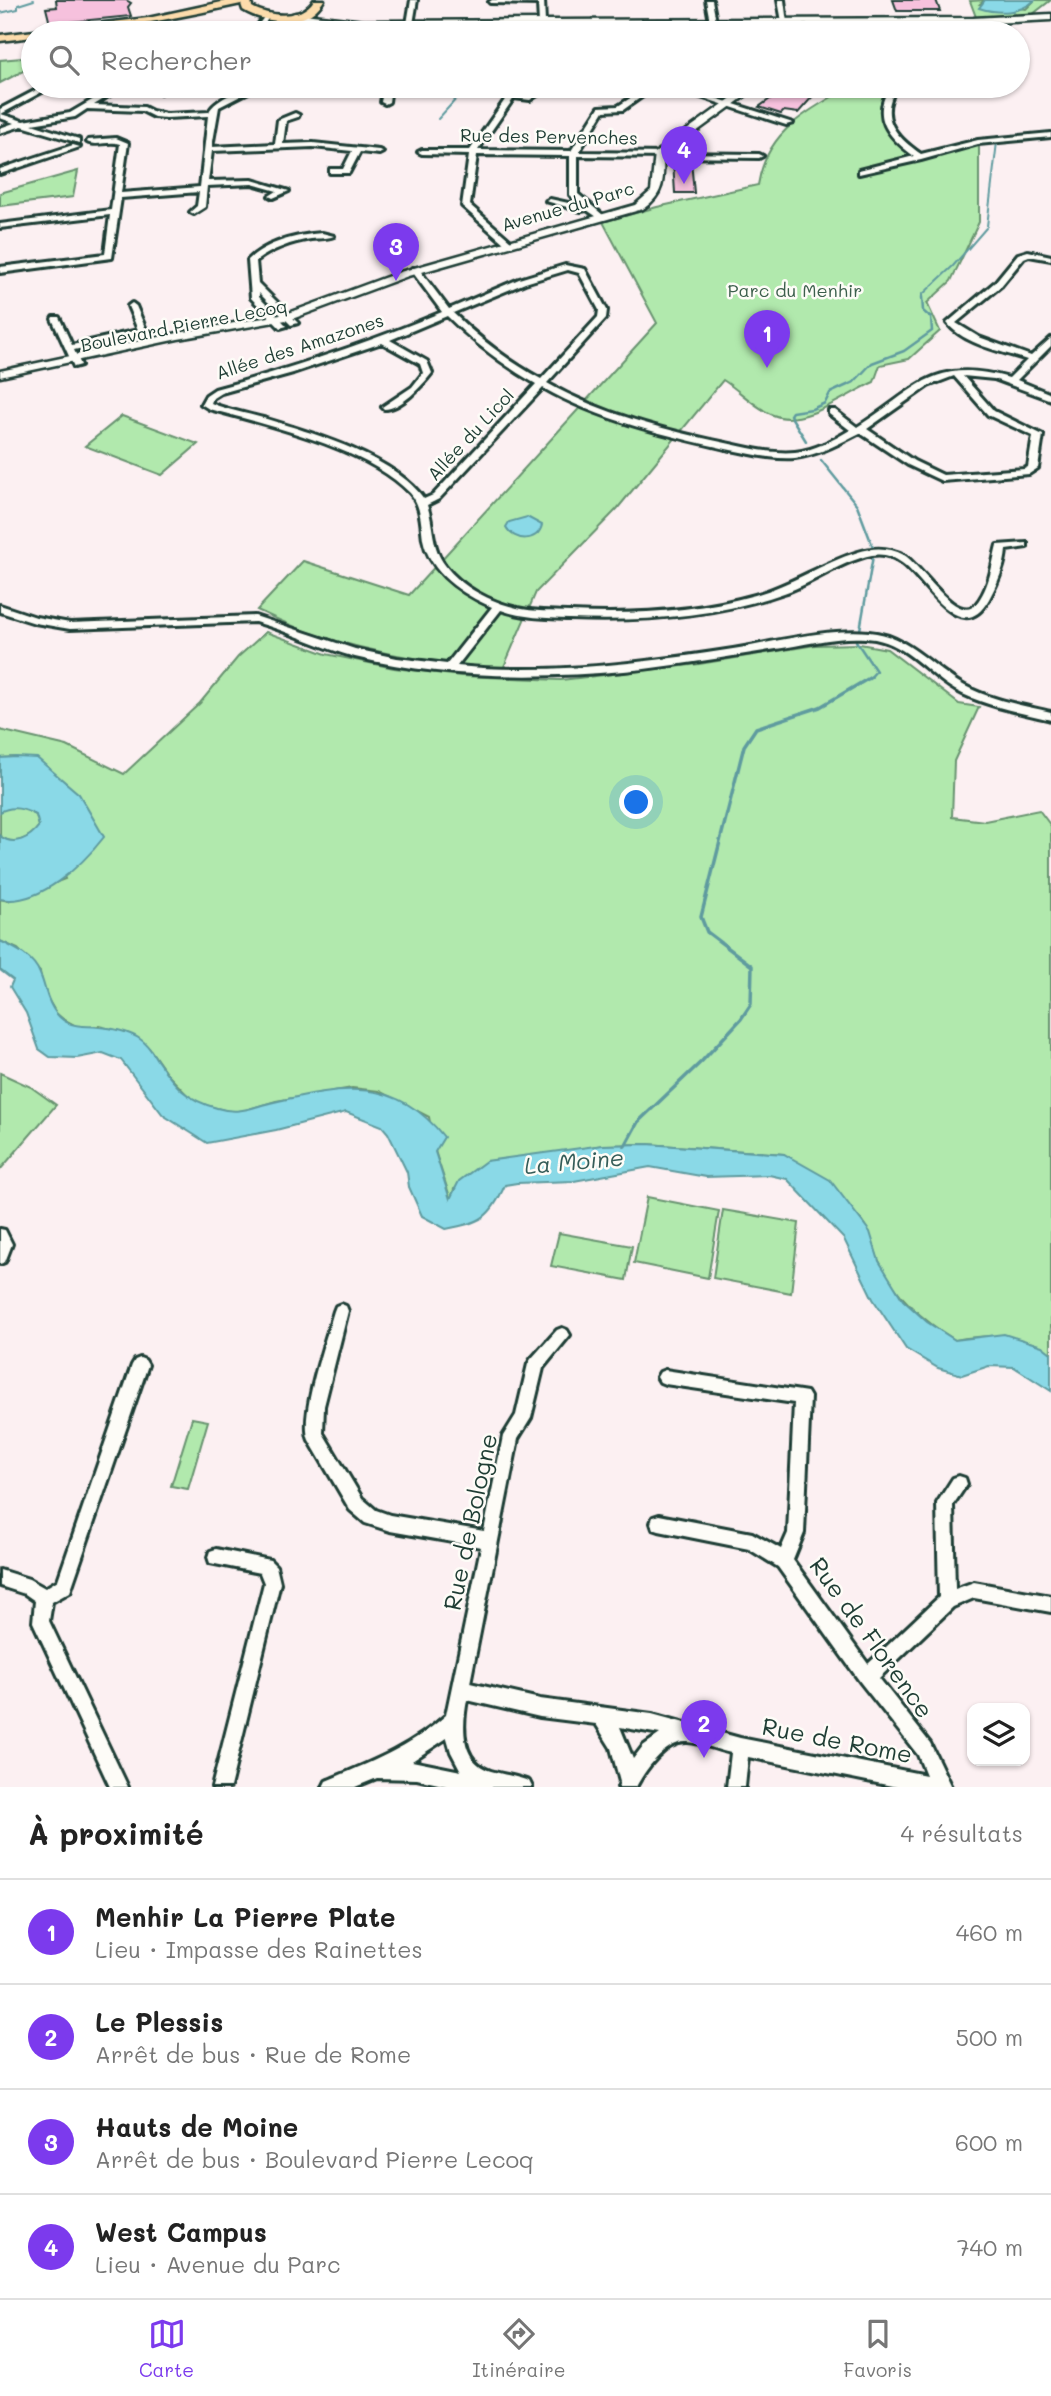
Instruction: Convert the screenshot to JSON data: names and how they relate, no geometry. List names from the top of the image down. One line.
{"streets":{"street":["Rue des Pervenches","Avenue du Parc","Boulevard Pierre Lecoq","Allée des Amazones","Allée du Licol","Rue de Bologne","Rue de Florence","Rue de Rome"]},"crossings":[["Rue des Pervenches","Avenue du Parc"],["Avenue du Parc","Boulevard Pierre Lecoq"],["Allée des Amazones","Allée du Licol"],["Rue de Florence","Rue de Rome"]],"water":["La Moine"],"parks":["Parc du Menhir"],"page":{"search":"Rechercher","pins":["4","3","1","2"],"heading":["À proximité","4 résultats"],"list":[{"mark":"1","name":"Menhir La Pierre Plate","note":"Lieu · Impasse des Rainettes","value":"460 m"},{"mark":"2","name":"Le Plessis","note":"Arrêt de bus · Rue de Rome","value":"500 m"},{"mark":"3","name":"Hauts de Moine","note":"Arrêt de bus · Boulevard Pierre Lecoq","value":"600 m"},{"mark":"4","name":"West Campus","note":"Lieu · Avenue du Parc","value":"740 m"}],"nav":["Carte","Itinéraire","Favoris"]}}
